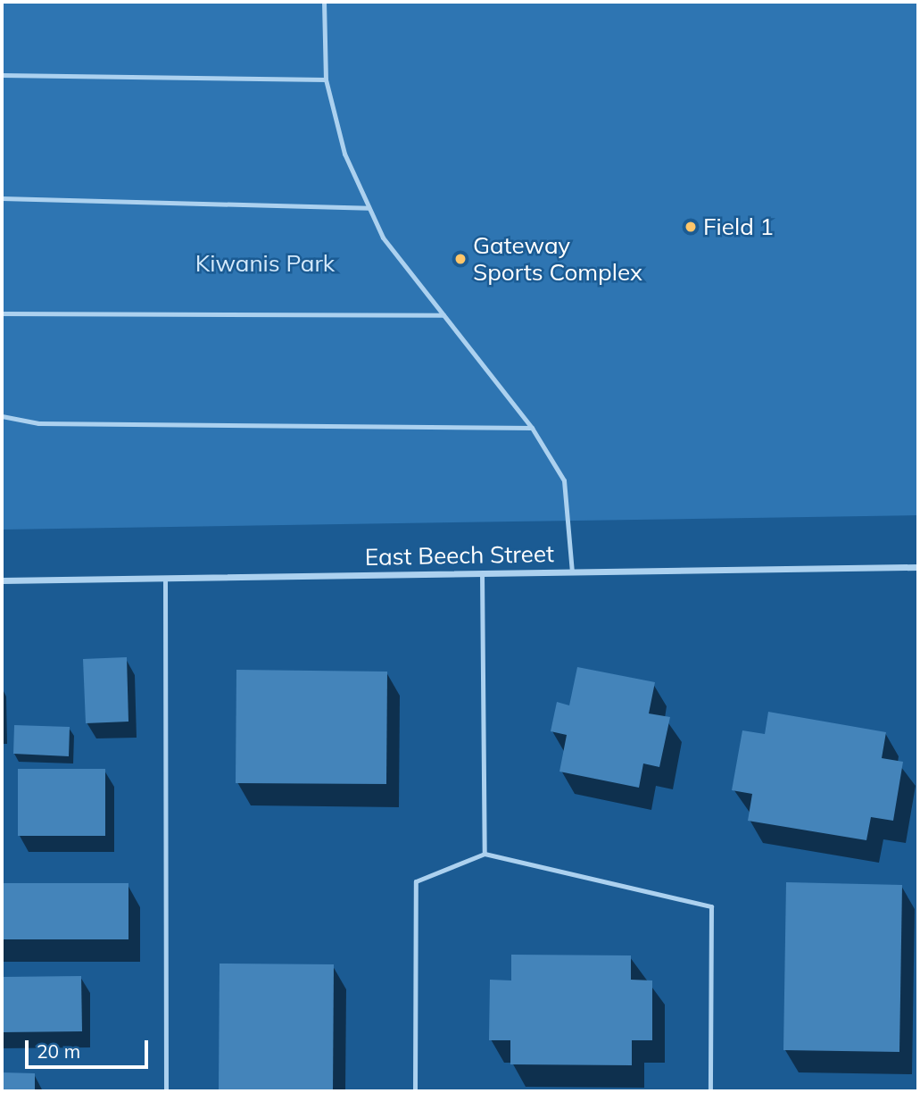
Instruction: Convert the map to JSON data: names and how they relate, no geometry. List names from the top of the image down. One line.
{"streets":{"street":["East Beech Street"]},"parks":["Kiwanis Park"],"places":["Field 1","Gateway Sports Complex"],"scale_bar":"20 m"}
